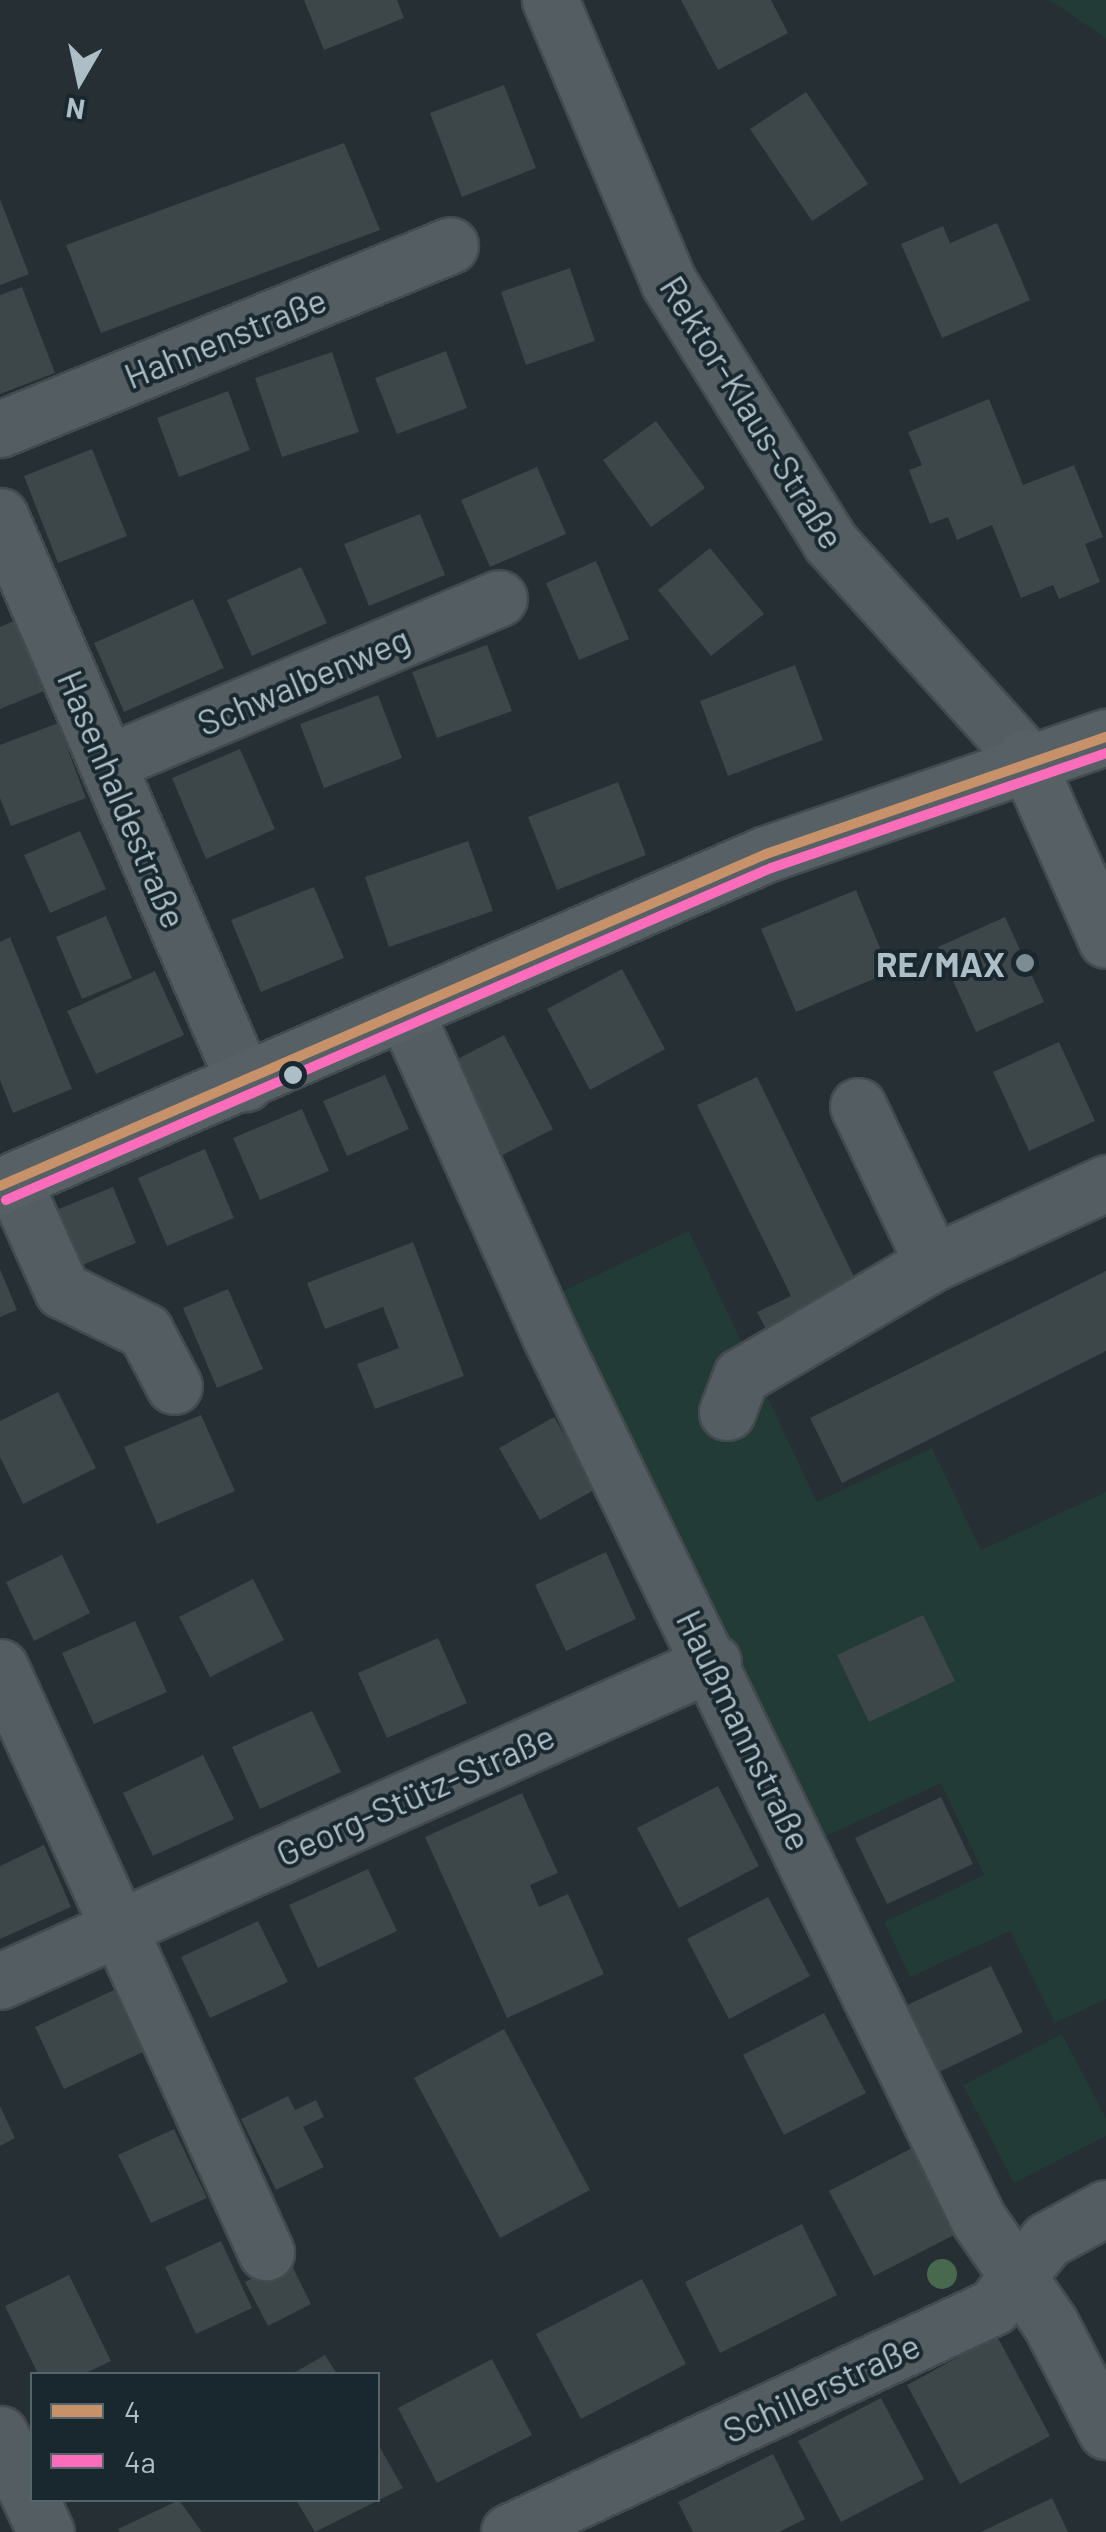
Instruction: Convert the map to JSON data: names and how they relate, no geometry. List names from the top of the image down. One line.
{"streets":{"main road":["Rektor-Klaus-Straße"],"street":["Hahnenstraße","Schwalbenweg","Hasenhaldestraße","Haußmannstraße","Georg-Stütz-Straße","Schillerstraße"]},"crossings":[["Schwalbenweg","Hasenhaldestraße"],["Haußmannstraße","Georg-Stütz-Straße"],["Haußmannstraße","Schillerstraße"]],"places":["RE/MAX"],"lines":["transit line 4","transit line 4a"],"legend":["4","4a"],"north":"bottom"}
